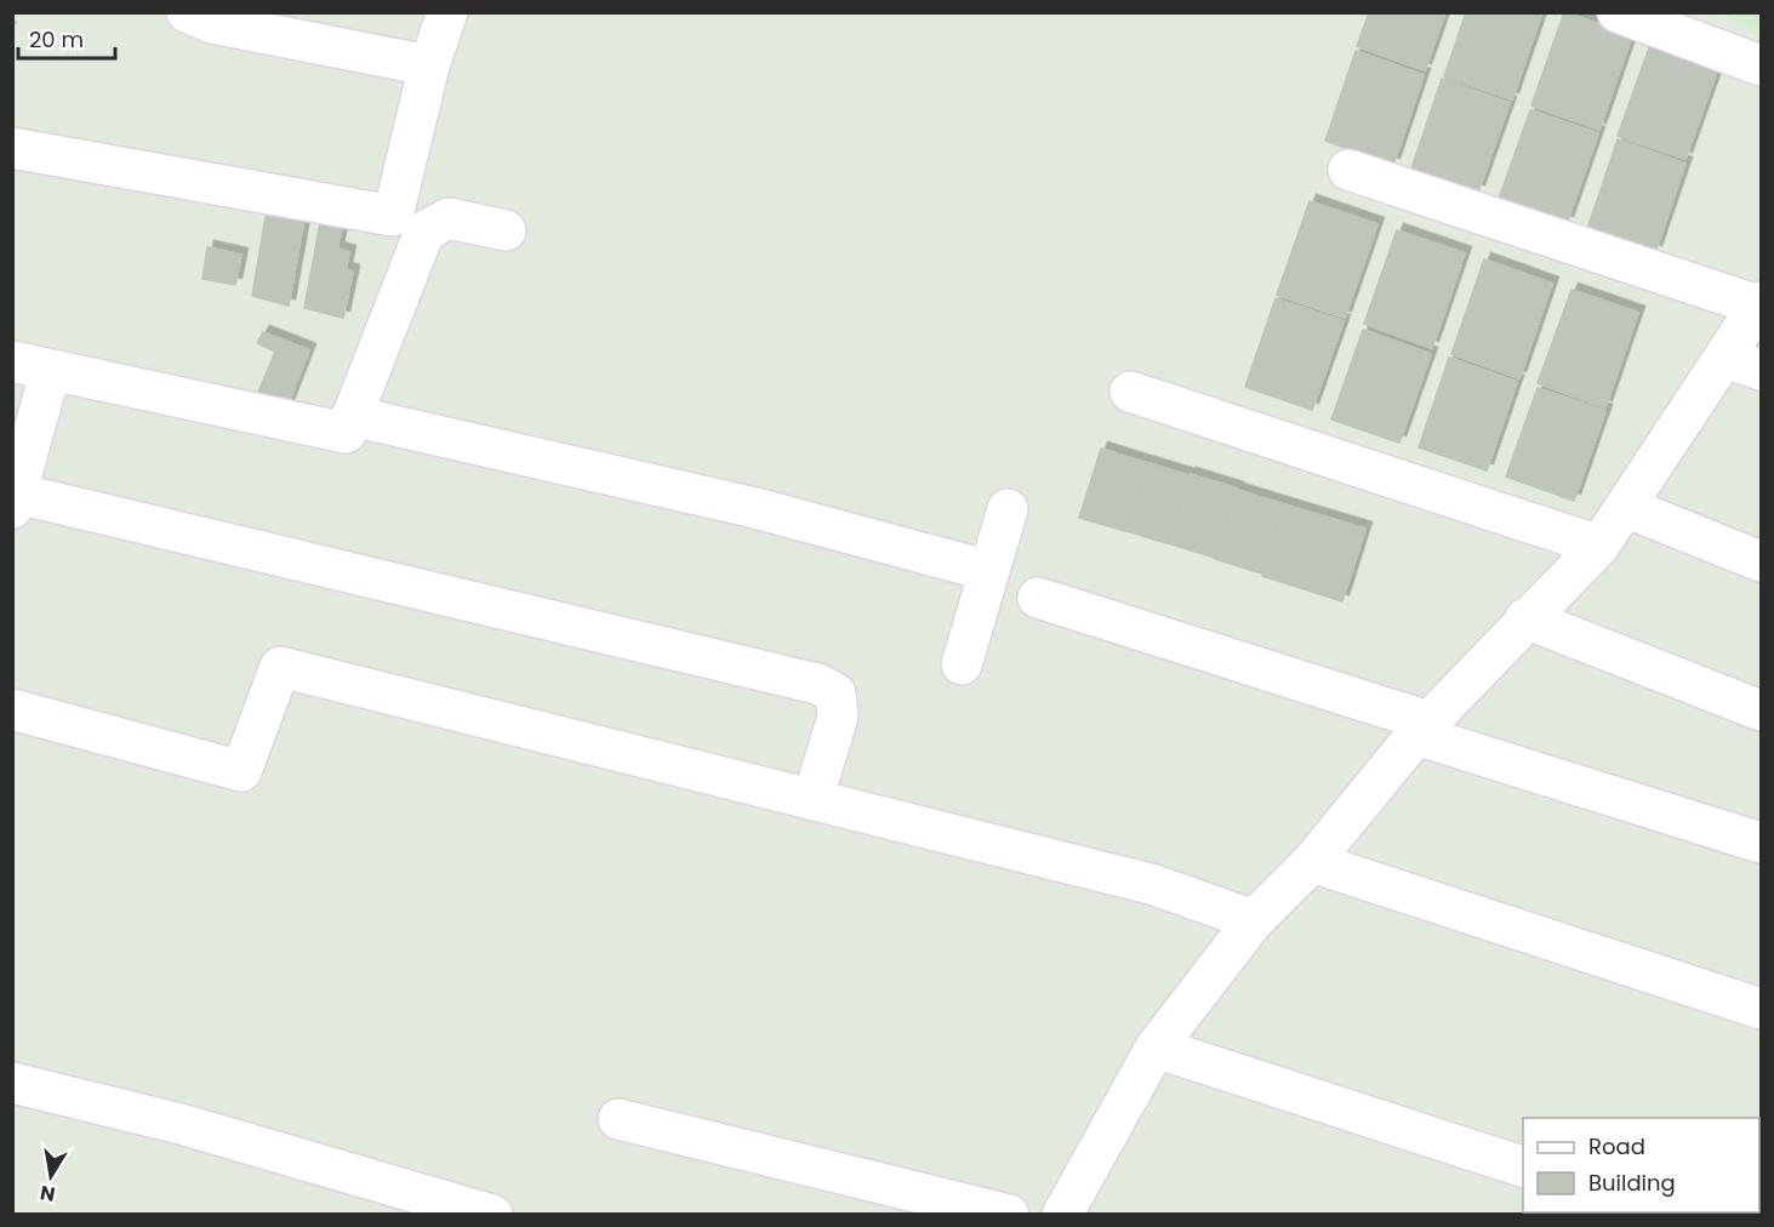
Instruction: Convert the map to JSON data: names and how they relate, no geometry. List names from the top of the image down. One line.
{"legend":["Road","Building"],"scale_bar":"20 m","north":"bottom"}
